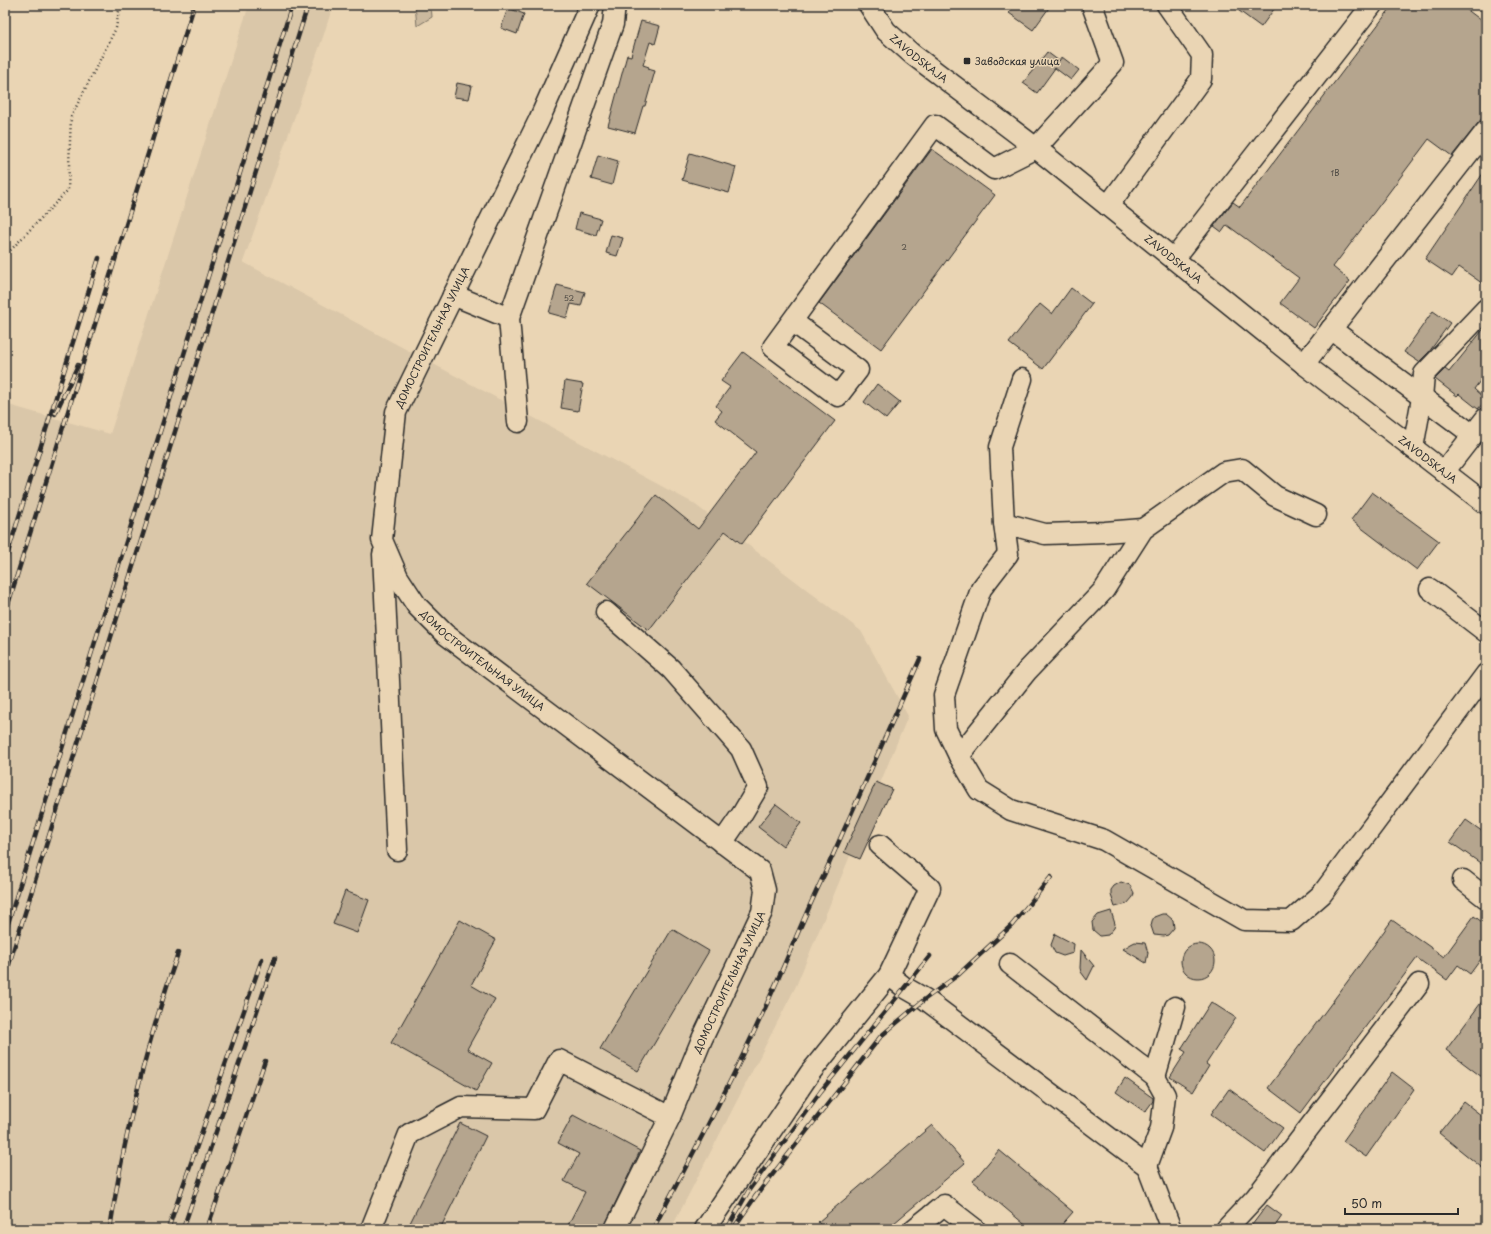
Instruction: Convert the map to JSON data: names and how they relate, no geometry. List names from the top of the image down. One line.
{"streets":{"street":["ZAVODSKAJA","ДОМОСТРОИТЕЛЬНАЯ УЛИЦА"]},"places":{"transit":["Заводская улица"]},"house_numbers":["1В","2","52"],"scale_bar":"50 m"}
